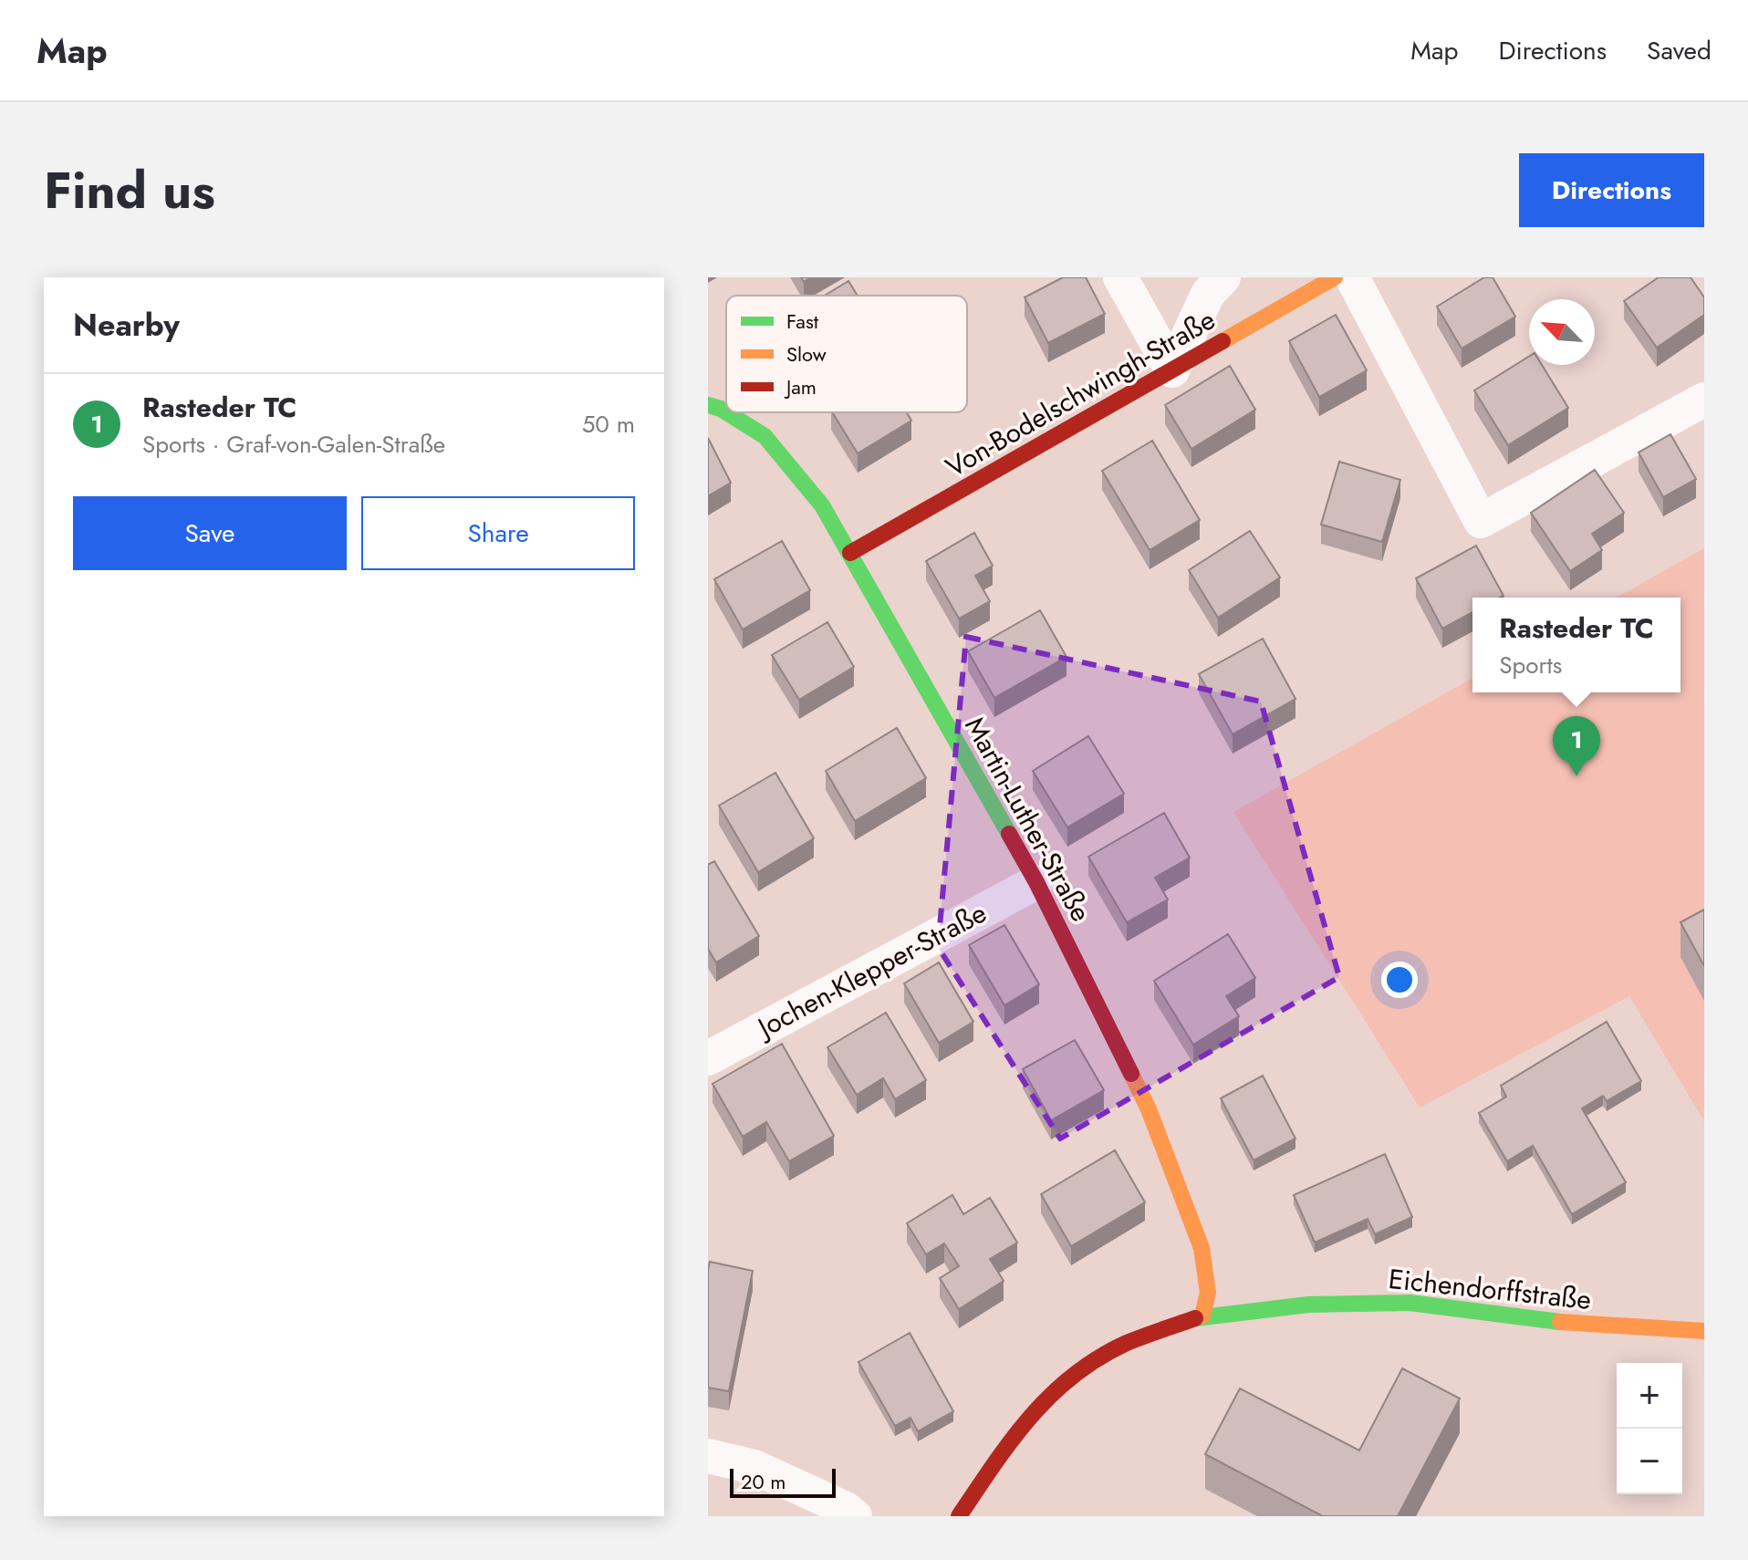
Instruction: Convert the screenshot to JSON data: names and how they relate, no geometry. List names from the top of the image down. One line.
{"streets":{"street":["Von-Bodelschwingh-Straße","Martin-Luther-Straße","Jochen-Klepper-Straße","Eichendorffstraße"]},"crossings":[["Von-Bodelschwingh-Straße","Martin-Luther-Straße"],["Martin-Luther-Straße","Jochen-Klepper-Straße"],["Martin-Luther-Straße","Eichendorffstraße"]],"legend":["Fast","Slow","Jam"],"scale_bar":"20 m","north":"top left","page":{"header":"Map","nav":["Map","Directions","Saved"],"title":"Find us","buttons":["Directions",["Save","Share"]],"heading":"Nearby","list":[{"mark":"1","name":"Rasteder TC","note":"Sports · Graf-von-Galen-Straße","value":"50 m"}],"popup":["Rasteder TC","Sports"],"pins":"1","map_buttons":["+","−"],"scale":"20 m"}}
